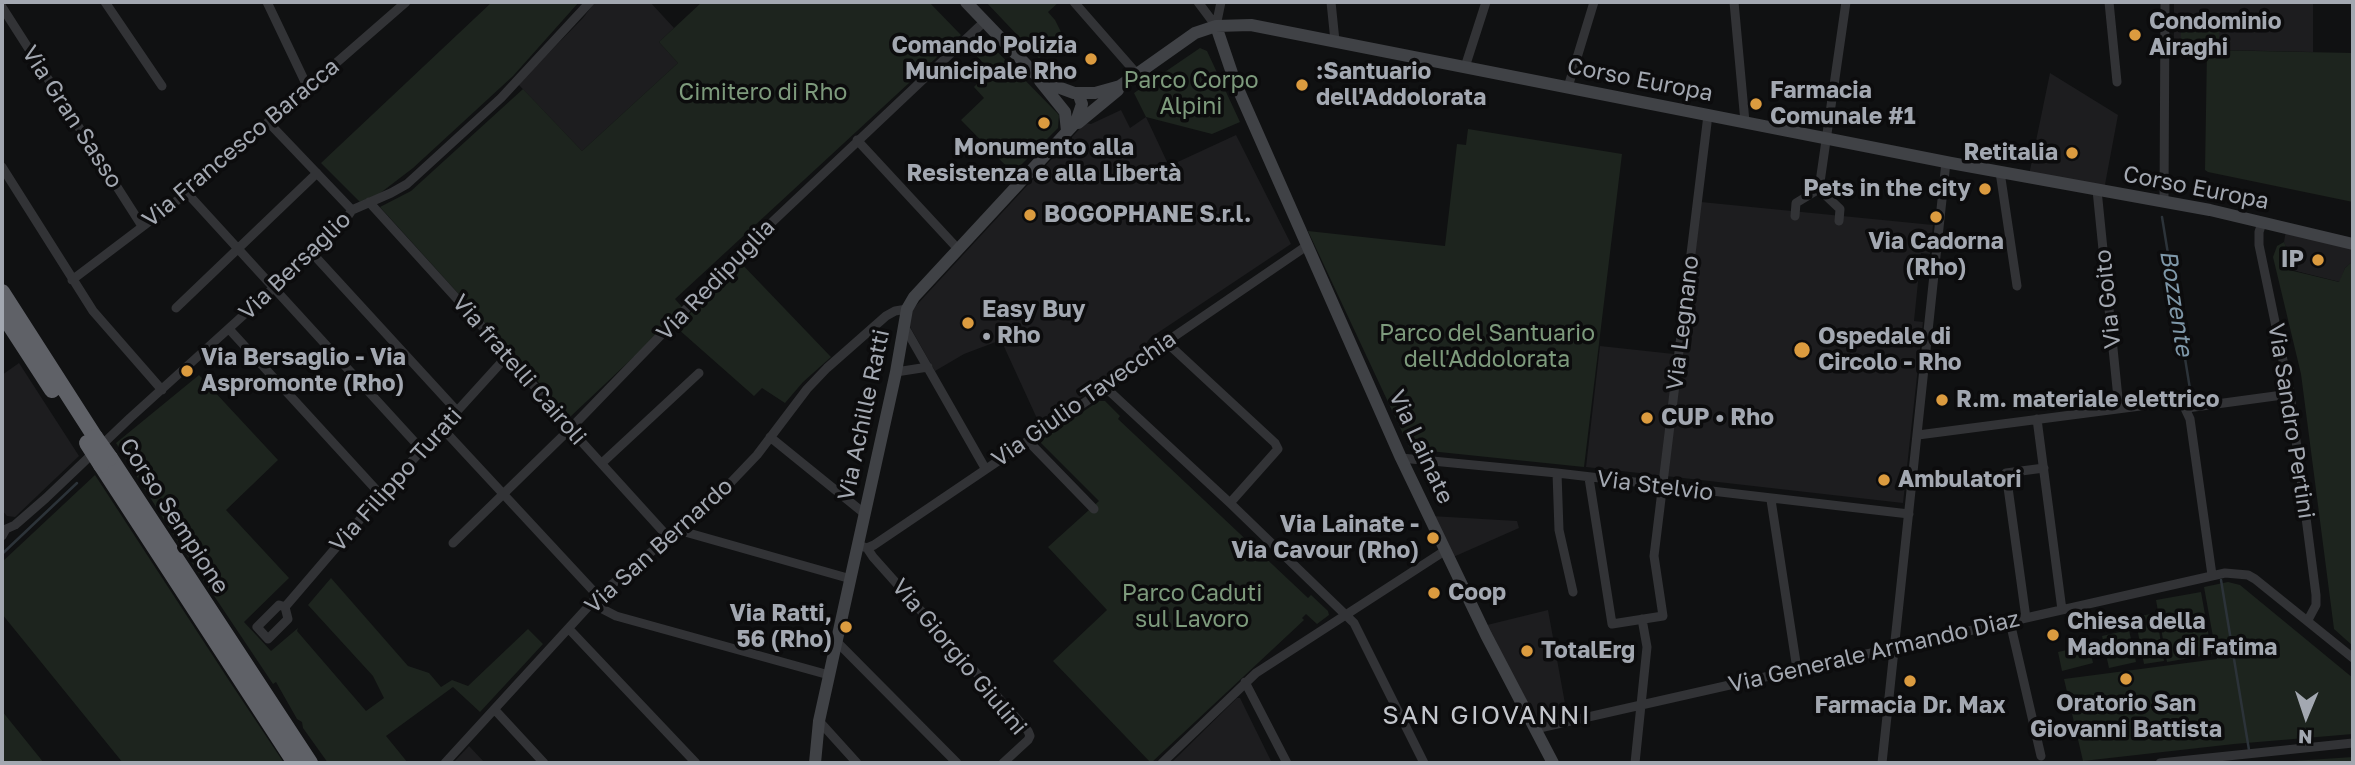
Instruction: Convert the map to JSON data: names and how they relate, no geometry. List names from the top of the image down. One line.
{"streets":{"highway":["Corso Sempione"],"street":["Corso Europa","Via Gran Sasso","Via Francesco Baracca","Via Bersaglio","Via Redipuglia","Via Goito","Via Legnano","Via fratelli Cairoli","Via Giulio Tavecchia","Via Achille Ratti","Via Sandro Pertini","Via Lainate","Via Filippo Turati","Via Stelvio","Via San Bernardo","Via Generale Armando Diaz","Via Giorgio Giulini"]},"crossings":[["Corso Europa","Via Redipuglia"],["Corso Europa","Via Goito"],["Corso Europa","Via Legnano"],["Corso Europa","Via Achille Ratti"],["Corso Europa","Via Sandro Pertini"],["Corso Europa","Via Lainate"],["Via Gran Sasso","Via Francesco Baracca"],["Via Bersaglio","Via fratelli Cairoli"],["Via Redipuglia","Via fratelli Cairoli"],["Via Legnano","Via Stelvio"],["Via fratelli Cairoli","Via Filippo Turati"],["Via fratelli Cairoli","Via San Bernardo"],["Via Giulio Tavecchia","Via Achille Ratti"],["Via Giulio Tavecchia","Via Lainate"],["Via Giulio Tavecchia","Via Giorgio Giulini"],["Via Achille Ratti","Via San Bernardo"],["Via Achille Ratti","Via Giorgio Giulini"],["Via Sandro Pertini","Via Generale Armando Diaz"],["Via Lainate","Via Stelvio"],["Via Lainate","Via Generale Armando Diaz"]],"districts":["SAN GIOVANNI"],"water":["Bozzente"],"parks":["Parco Corpo Alpini","Cimitero di Rho","Parco del Santuario dell'Addolorata","Parco Caduti sul Lavoro"],"places":["Condominio Airaghi","Comando Polizia Municipale Rho",":Santuario dell'Addolorata","Farmacia Comunale #1","Monumento alla Resistenza e alla Libertà","Retitalia","Pets in the city","BOGOPHANE S.r.l.","Via Cadorna (Rho)","IP","Easy Buy • Rho","Ospedale di Circolo - Rho","Via Bersaglio - Via Aspromonte (Rho)","R.m. materiale elettrico","CUP • Rho","Ambulatori","Via Lainate - Via Cavour (Rho)","Coop","Via Ratti, 56 (Rho)","Chiesa della Madonna di Fatima","TotalErg","Oratorio San Giovanni Battista","Farmacia Dr. Max"],"north":"bottom"}
